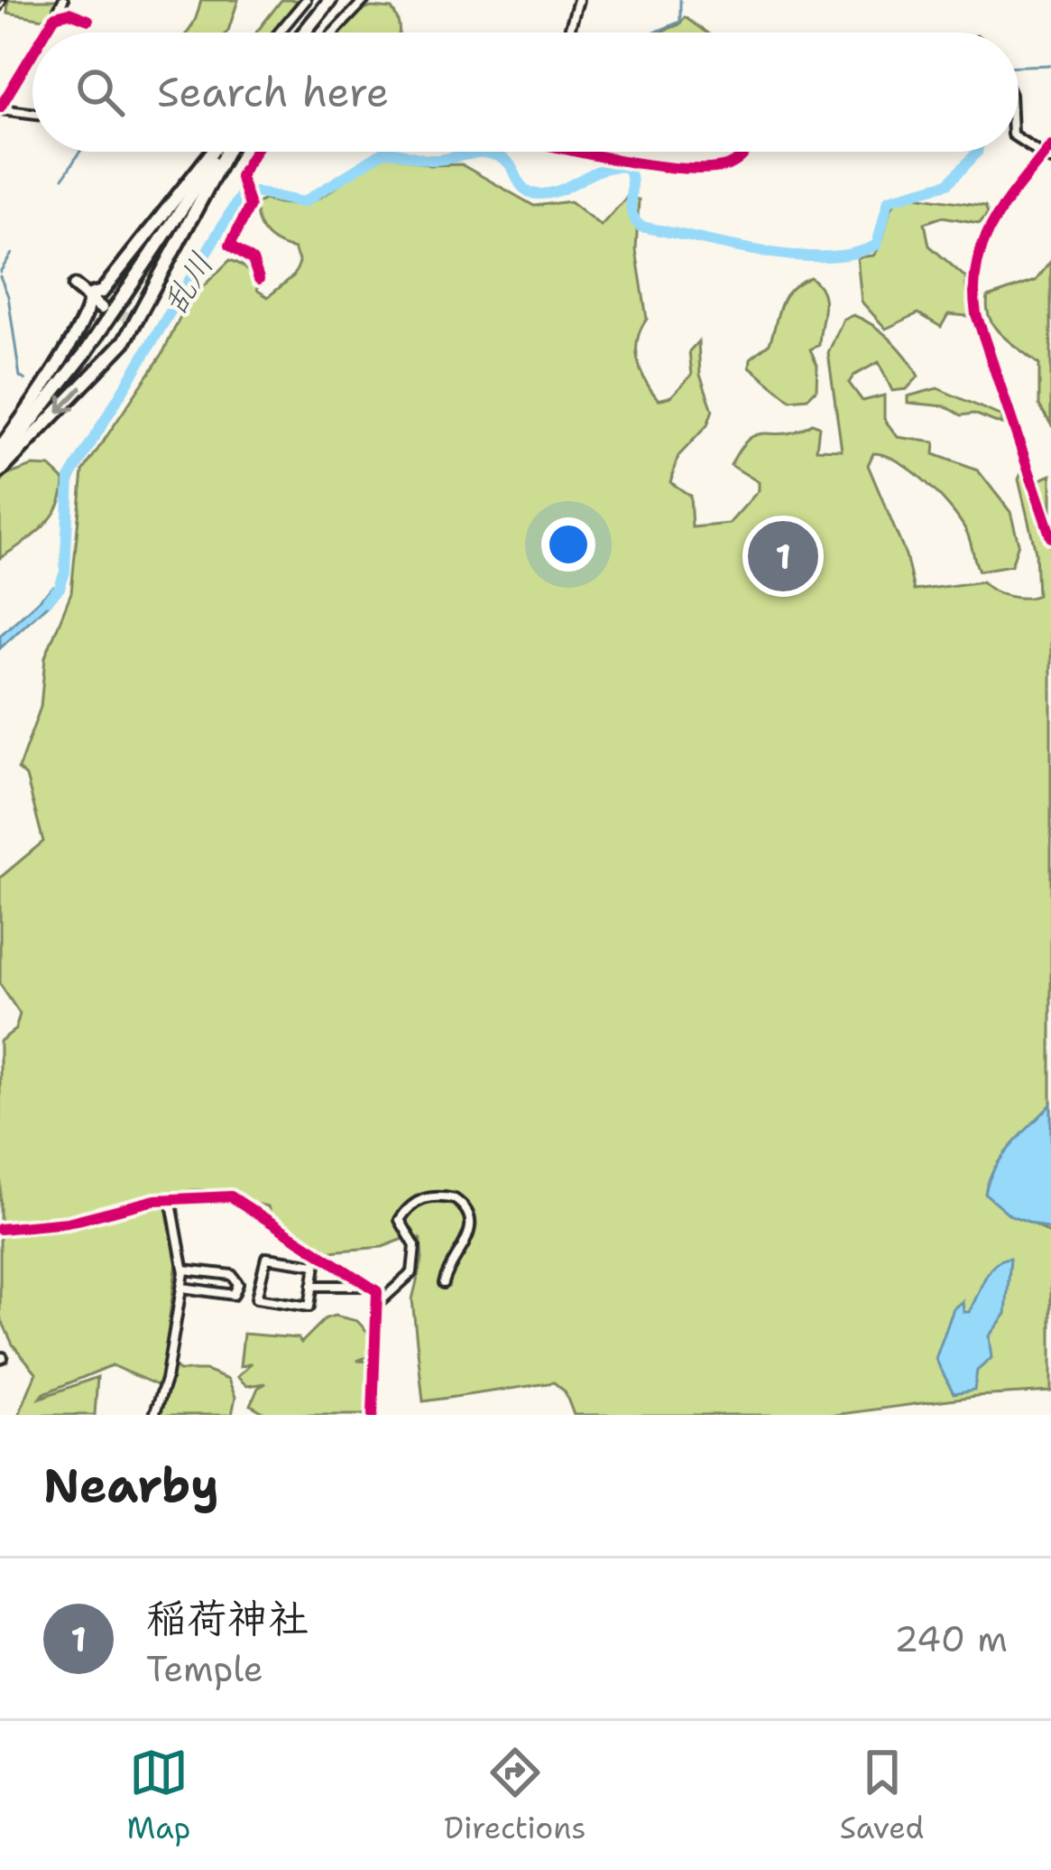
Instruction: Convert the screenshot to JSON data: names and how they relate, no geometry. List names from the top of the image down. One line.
{"water":["乱川"],"page":{"search":"Search here","pins":"1","heading":"Nearby","list":[{"mark":"1","name":"稲荷神社","note":"Temple","value":"240 m"}],"nav":["Map","Directions","Saved"]}}
